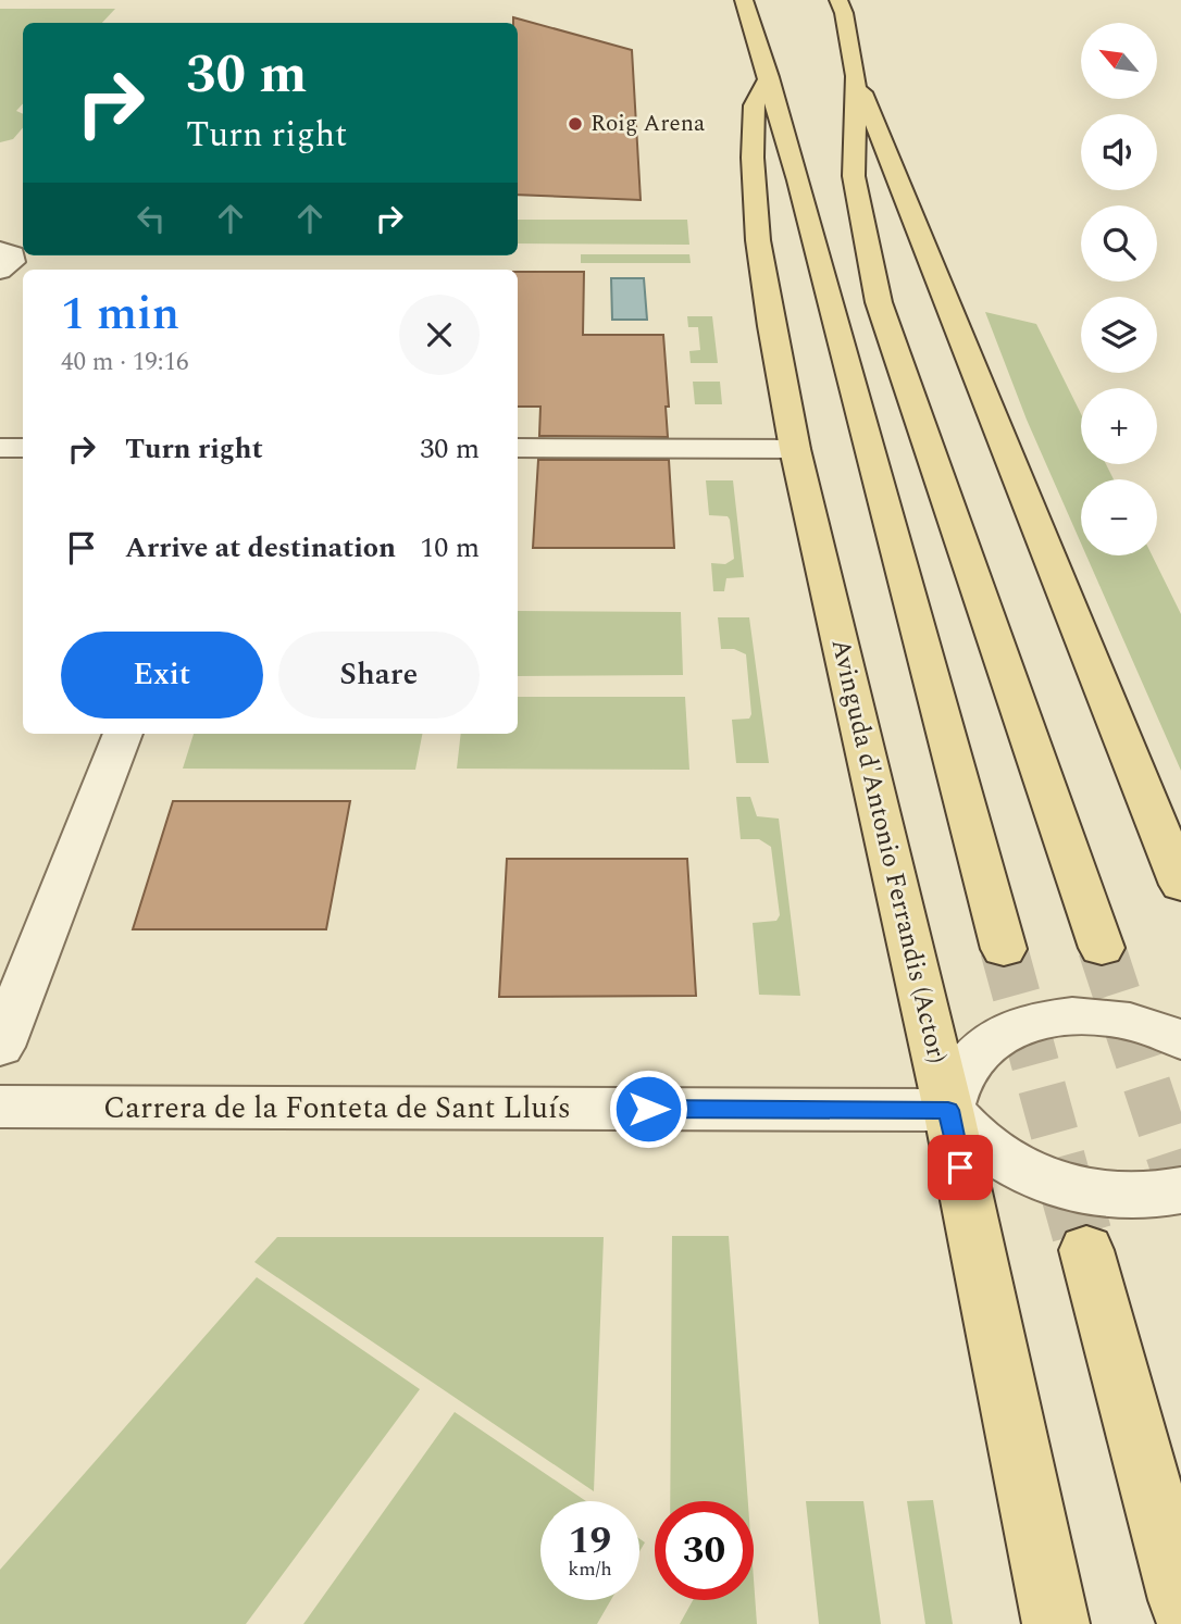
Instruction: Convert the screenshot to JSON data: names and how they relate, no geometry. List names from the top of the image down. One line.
{"streets":{"main road":["Avinguda d'Antonio Ferrandis (Actor)"],"street":["Carrera de la Fonteta de Sant Lluís"]},"crossings":[["Avinguda d'Antonio Ferrandis (Actor)","Carrera de la Fonteta de Sant Lluís"]],"places":["Roig Arena"],"north":"top left","page":{"map_buttons":["+","−"],"turn":["30 m","Turn right"],"heading":["1 min","40 m · 19:16"],"list":[{"name":"Turn right","value":"30 m"},{"name":"Arrive at destination","value":"10 m"}],"buttons":["Exit","Share"],"speed":"19 km/h","limit":"30"}}
